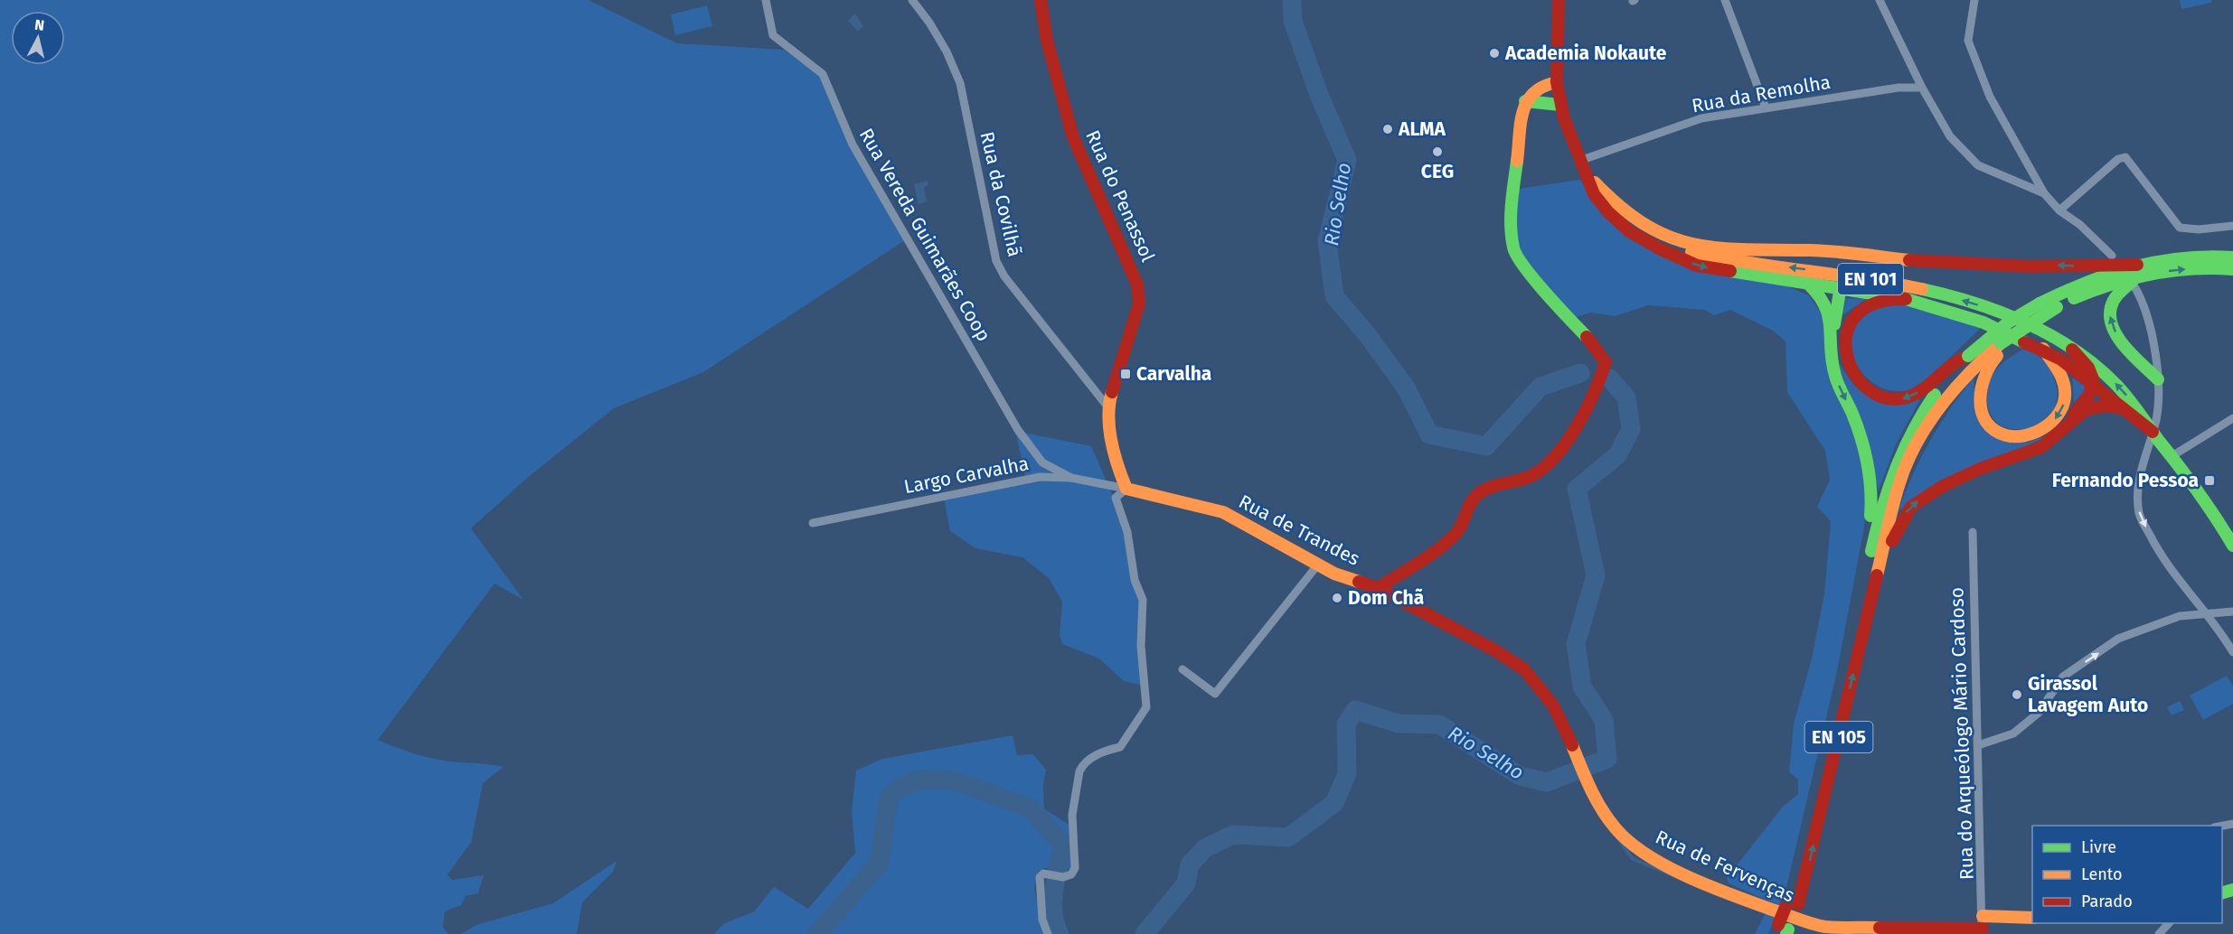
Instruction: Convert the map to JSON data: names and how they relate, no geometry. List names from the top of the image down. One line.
{"streets":{"main road":["Rua do Penassol","EN 101","Rua de Trandes","EN 105","Rua de Fervenças"],"street":["Rua da Remolha","Rua da Covilhã","Rua Vereda Guimarães Coop","Largo Carvalha","Rua do Arqueólogo Mário Cardoso"]},"crossings":[["Rua da Remolha","EN 101"],["Rua da Covilhã","Rua do Penassol"],["Rua Vereda Guimarães Coop","Largo Carvalha"],["Largo Carvalha","Rua de Trandes"],["Rua de Trandes","Rua de Fervenças"],["Rua do Arqueólogo Mário Cardoso","Rua de Fervenças"]],"water":["Rio Selho"],"places":{"other":["Academia Nokaute","ALMA","CEG","Dom Chã","Girassol Lavagem Auto"],"transit":["Carvalha","Fernando Pessoa"]},"legend":["Livre","Lento","Parado"],"north":"top"}
